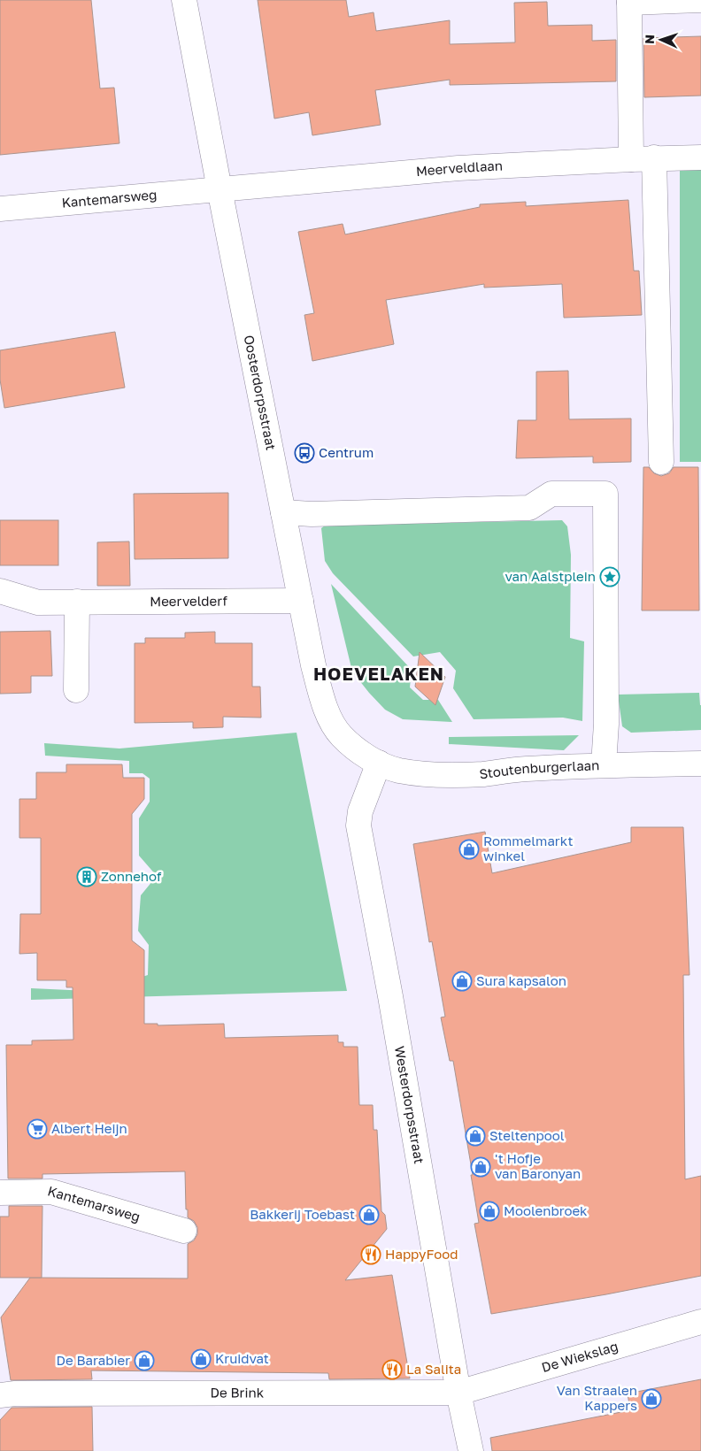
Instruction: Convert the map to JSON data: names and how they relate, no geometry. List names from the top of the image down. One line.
{"streets":{"street":["Meerveldlaan","Kantemarsweg","Oosterdorpsstraat","Meervelderf","Stoutenburgerlaan","Westerdorpsstraat","De Wiekslag","De Brink"]},"crossings":[["Meerveldlaan","Kantemarsweg"],["Meerveldlaan","Oosterdorpsstraat"],["Kantemarsweg","Oosterdorpsstraat"],["Oosterdorpsstraat","Meervelderf"],["Oosterdorpsstraat","Stoutenburgerlaan"],["Oosterdorpsstraat","Westerdorpsstraat"],["Stoutenburgerlaan","Westerdorpsstraat"],["Westerdorpsstraat","De Wiekslag"],["Westerdorpsstraat","De Brink"],["De Wiekslag","De Brink"]],"districts":["HOEVELAKEN"],"places":{"bus stop":["Centrum"],"place":["van Aalstplein"],"shop":["Rommelmarkt winkel","Sura kapsalon","Steltenpool","'t Hofje van Baronyan","Moolenbroek","Bakkerij Toebast","Kruidvat","De Barabier","Van Straalen Kappers"],"building":["Zonnehof"],"supermarket":["Albert Heijn"],"restaurant":["HappyFood","La Salita"]},"north":"left"}
